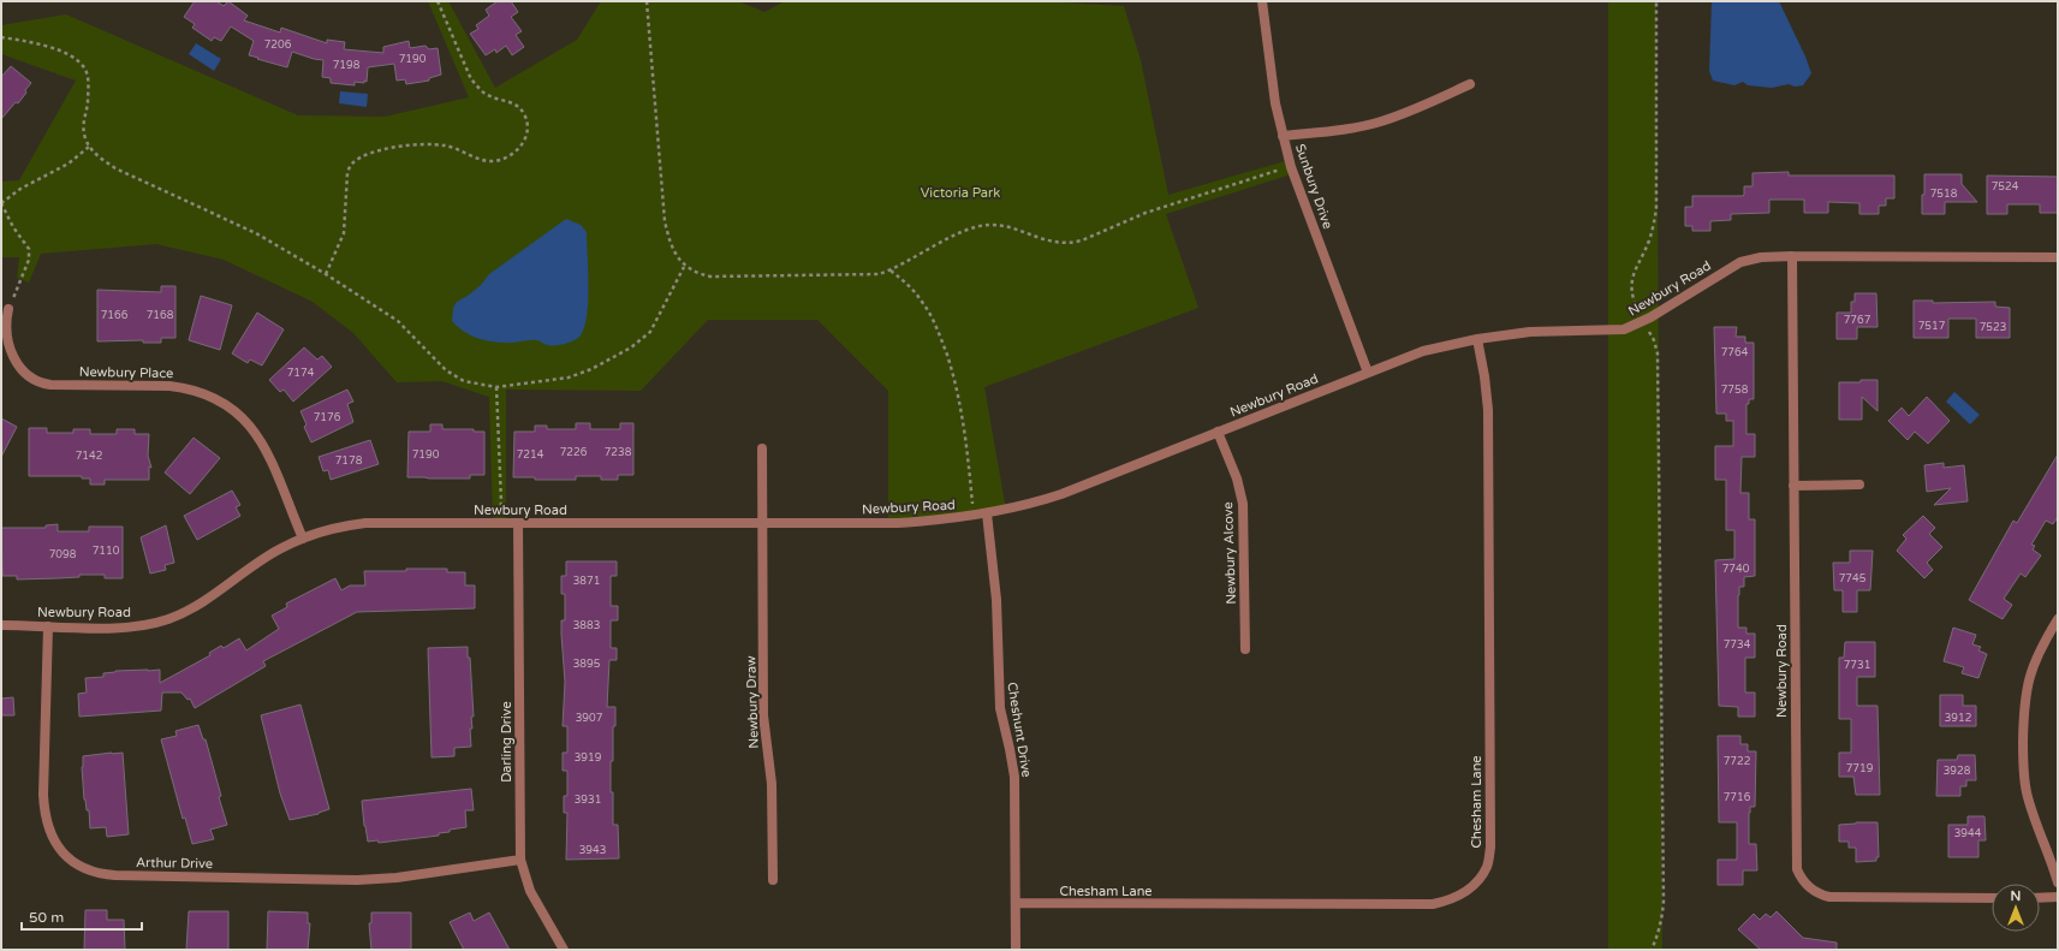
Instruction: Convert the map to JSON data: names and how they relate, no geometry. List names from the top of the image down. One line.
{"streets":{"street":["Sunbury Drive","Newbury Road","Newbury Place","Newbury Alcove","Newbury Draw","Cheshunt Drive","Darling Drive","Chesham Lane","Arthur Drive"]},"crossings":[["Sunbury Drive","Newbury Road"],["Newbury Road","Newbury Place"],["Newbury Road","Newbury Alcove"],["Newbury Road","Newbury Draw"],["Newbury Road","Cheshunt Drive"],["Newbury Road","Darling Drive"],["Newbury Road","Chesham Lane"],["Newbury Road","Arthur Drive"],["Cheshunt Drive","Chesham Lane"],["Darling Drive","Arthur Drive"]],"parks":["Victoria Park"],"house_numbers":["7206","7190","7198","7524","7518","7166","7168","7767","7517","7523","7764","7174","7758","7176","7226","7238","7190","7214","7142","7178","7110","7098","7740","7745","3871","3883","7734","3895","7731","3907","3912","3919","7722","7719","3928","7716","3931","3944","3943"],"scale_bar":"50 m","north":"top"}
